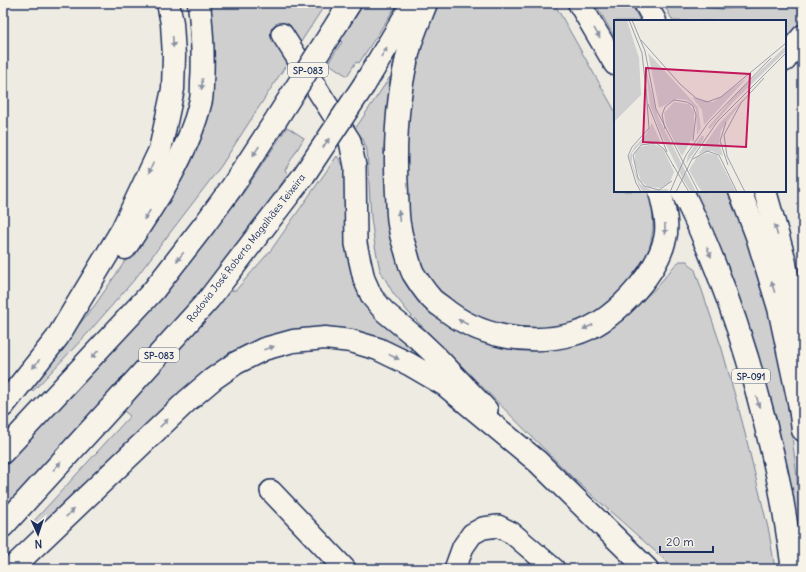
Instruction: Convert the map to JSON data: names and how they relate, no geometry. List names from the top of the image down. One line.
{"streets":{"main road":["SP-083","Rodovia José Roberto Magalhães Teixeira","SP-091"]},"scale_bar":"20 m","north":"bottom"}
